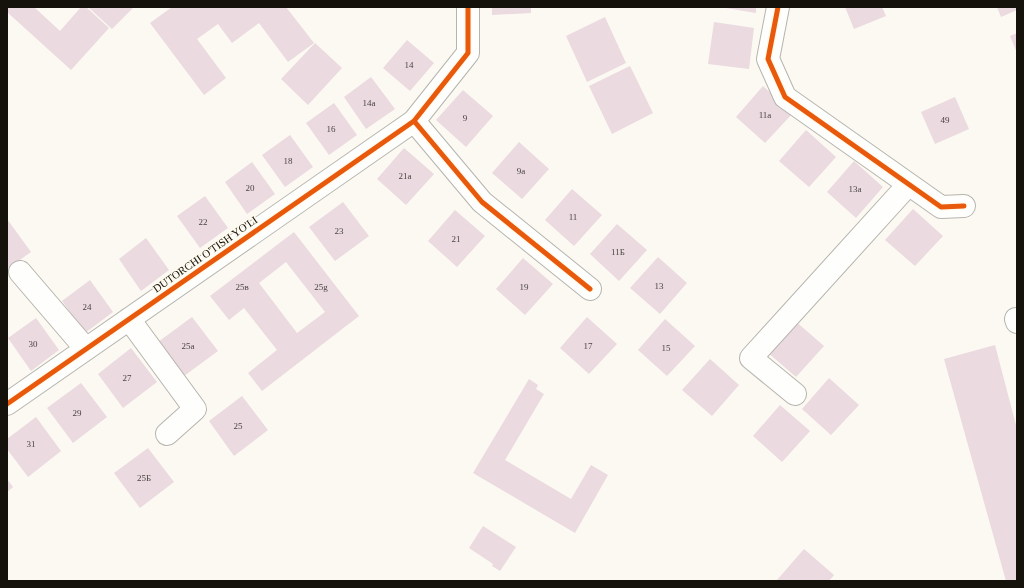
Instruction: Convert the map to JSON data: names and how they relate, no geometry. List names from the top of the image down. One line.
{"streets":{"street":["DUTORCHI O'TISH YO'LI"]},"house_numbers":["14","14а","11a","9","49","16","18","9a","21a","20","13a","11","22","23","21","11Б","13","25в","25g","19","24","30","25a","17","15","27","29","25","31","25Б"]}
